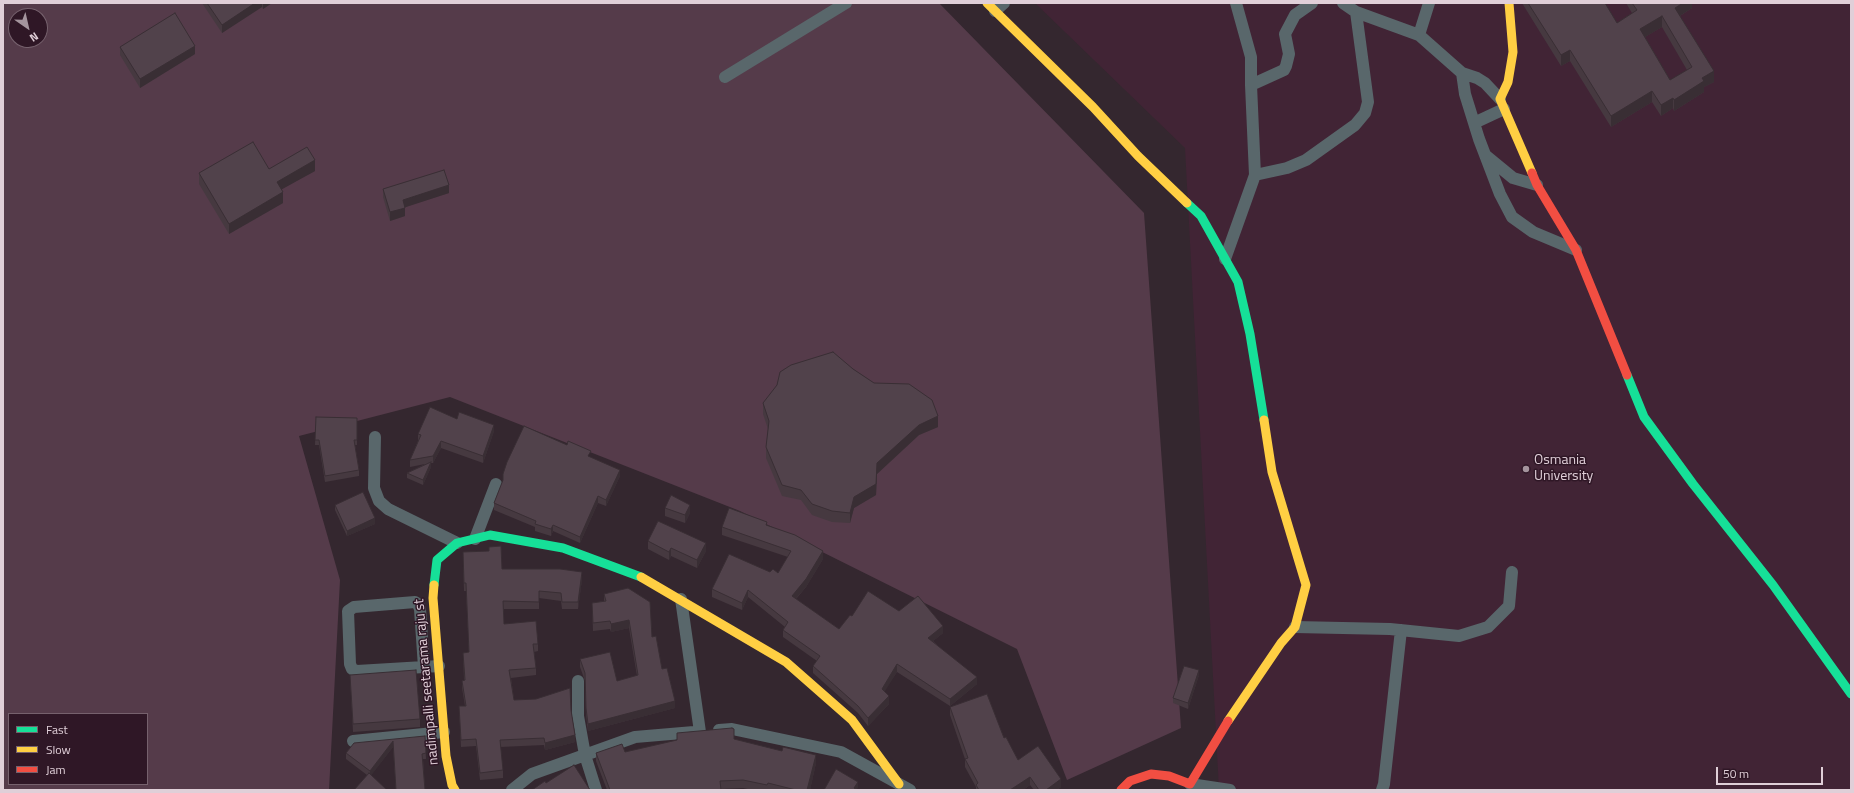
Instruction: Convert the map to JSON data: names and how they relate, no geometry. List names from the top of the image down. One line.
{"streets":{"street":["nadimpalli seetarama raju st"]},"places":["Osmania University"],"legend":["Fast","Slow","Jam"],"scale_bar":"50 m","north":"bottom right"}
